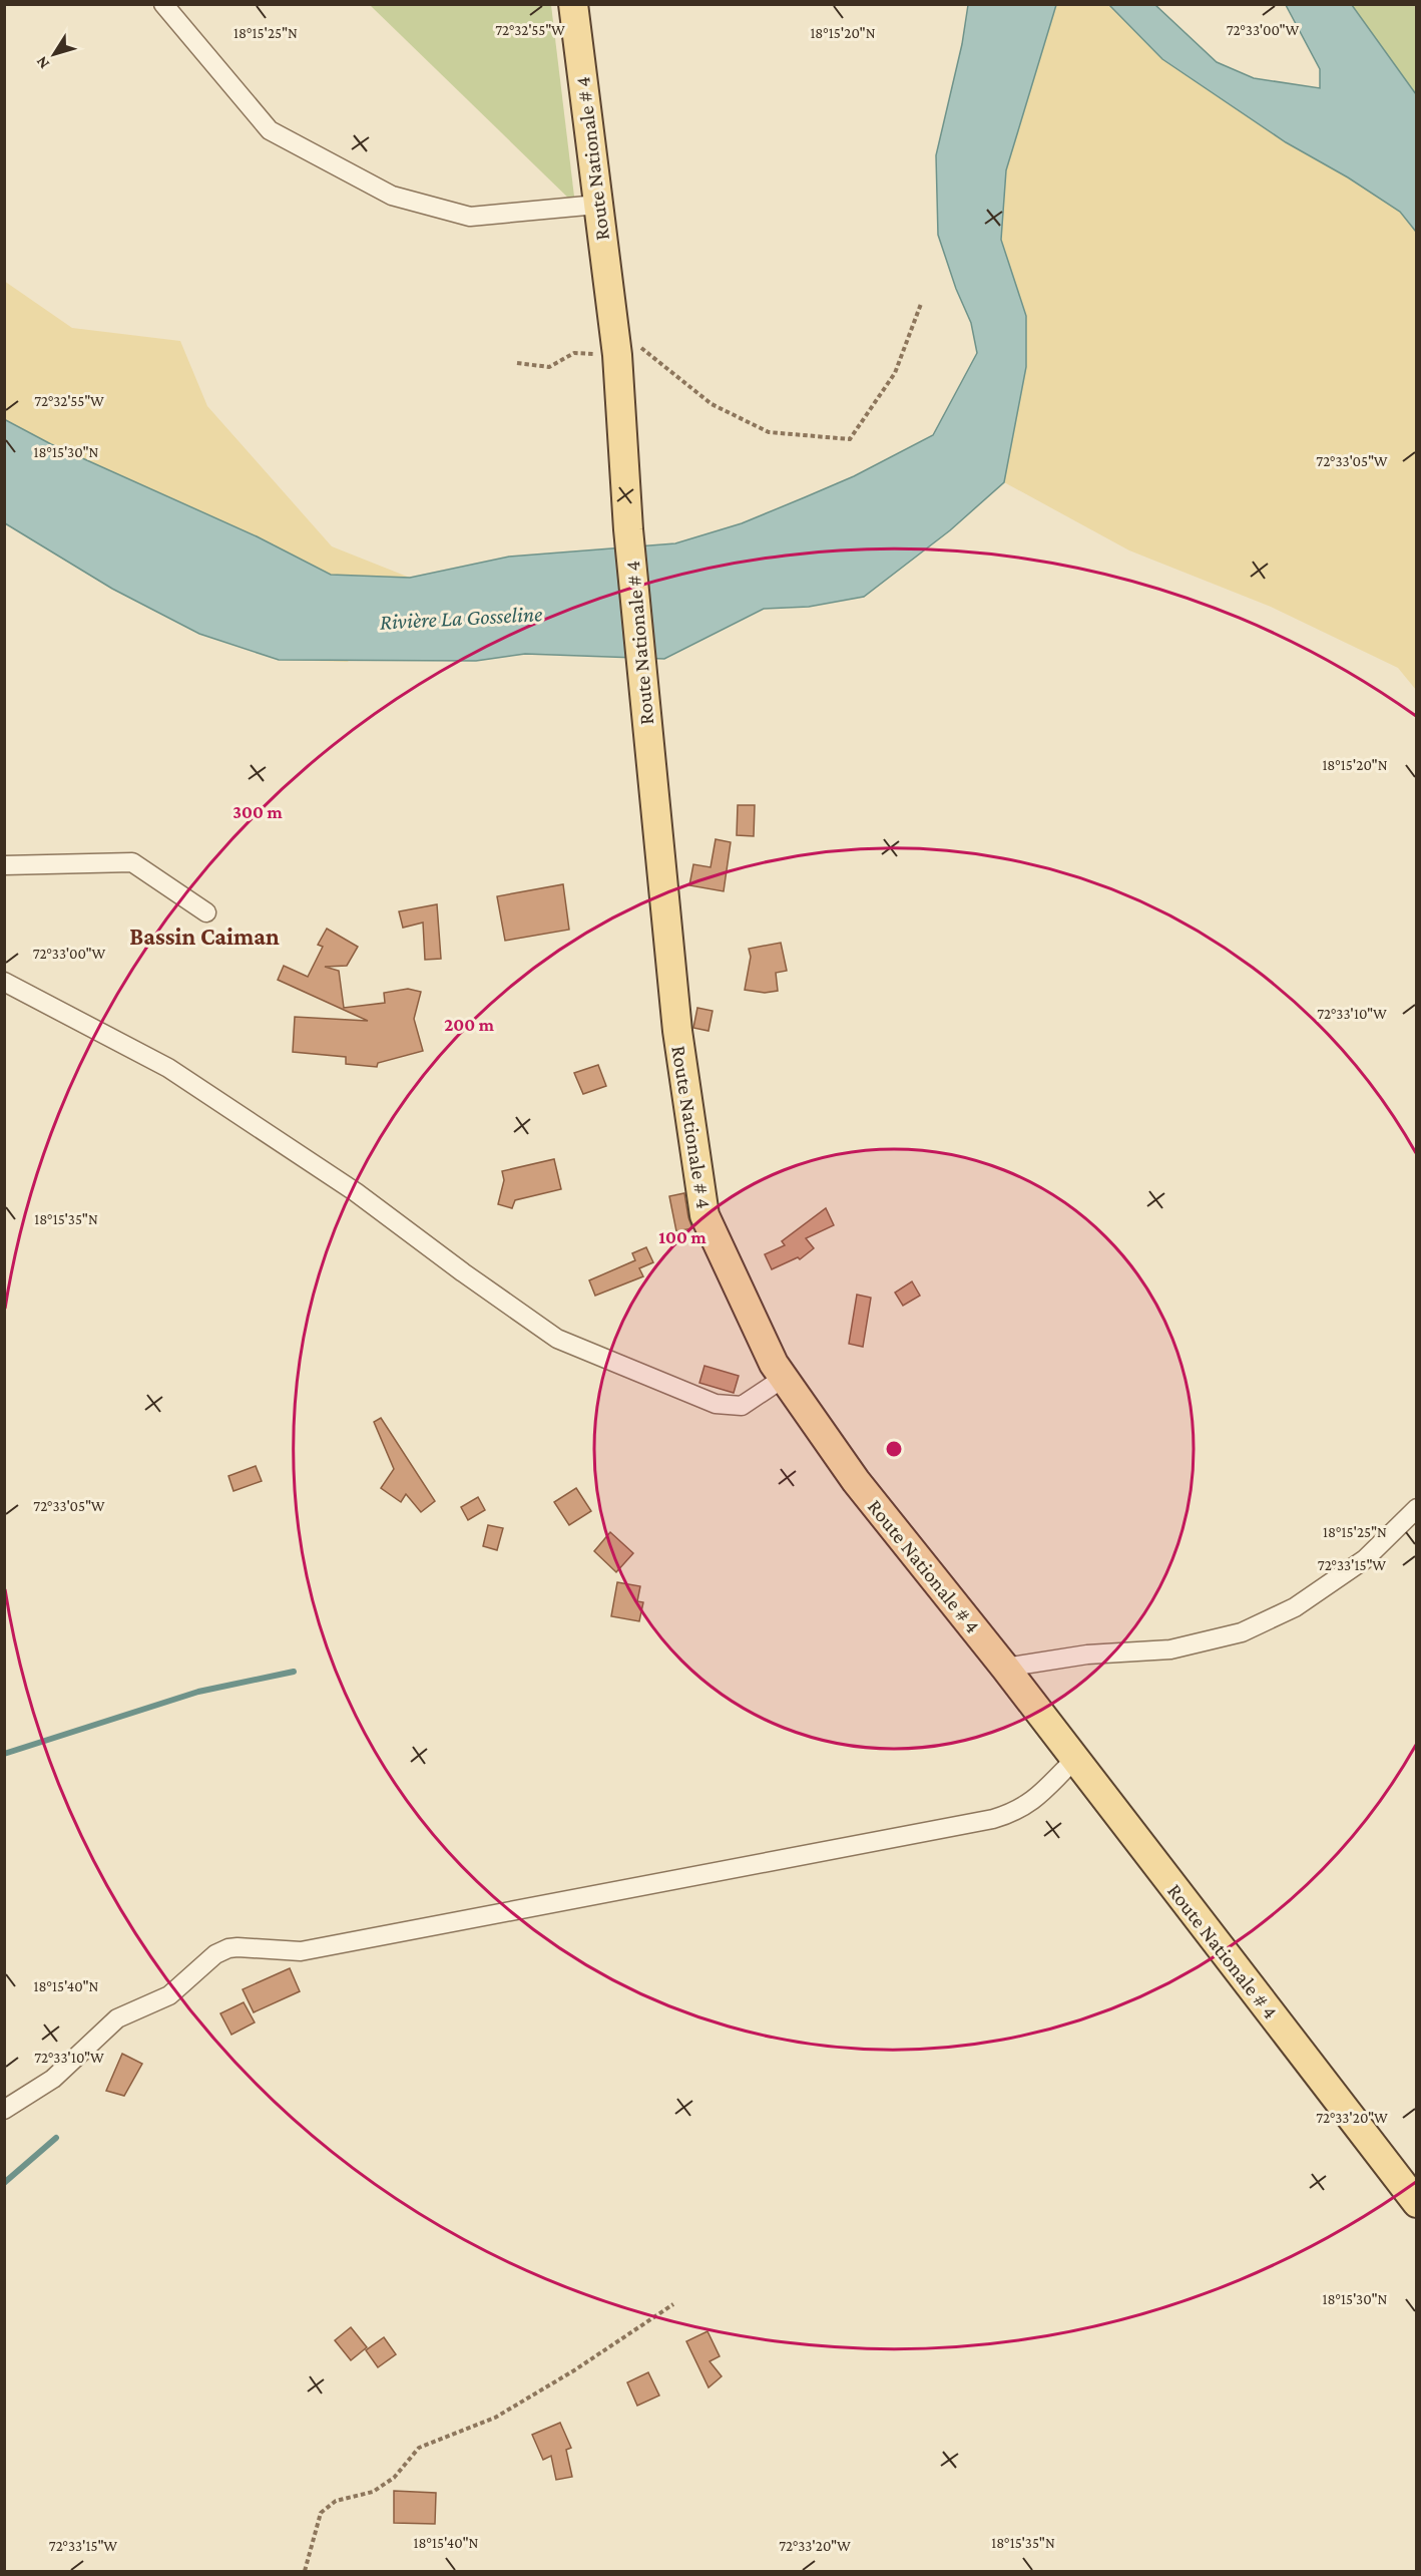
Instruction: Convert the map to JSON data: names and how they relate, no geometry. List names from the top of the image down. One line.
{"streets":{"main road":["Route Nationale # 4"]},"districts":["Bassin Caiman"],"water":["Rivière La Gosseline"],"north":"bottom left","coordinates":["72°32'55\"W","72°33'00\"W","18°15'25\"N","18°15'20\"N","18°15'30\"N","72°33'05\"W","72°33'10\"W","18°15'35\"N","72°33'15\"W","18°15'40\"N","72°33'20\"W"],"rings":["300 m","200 m","100 m"]}
